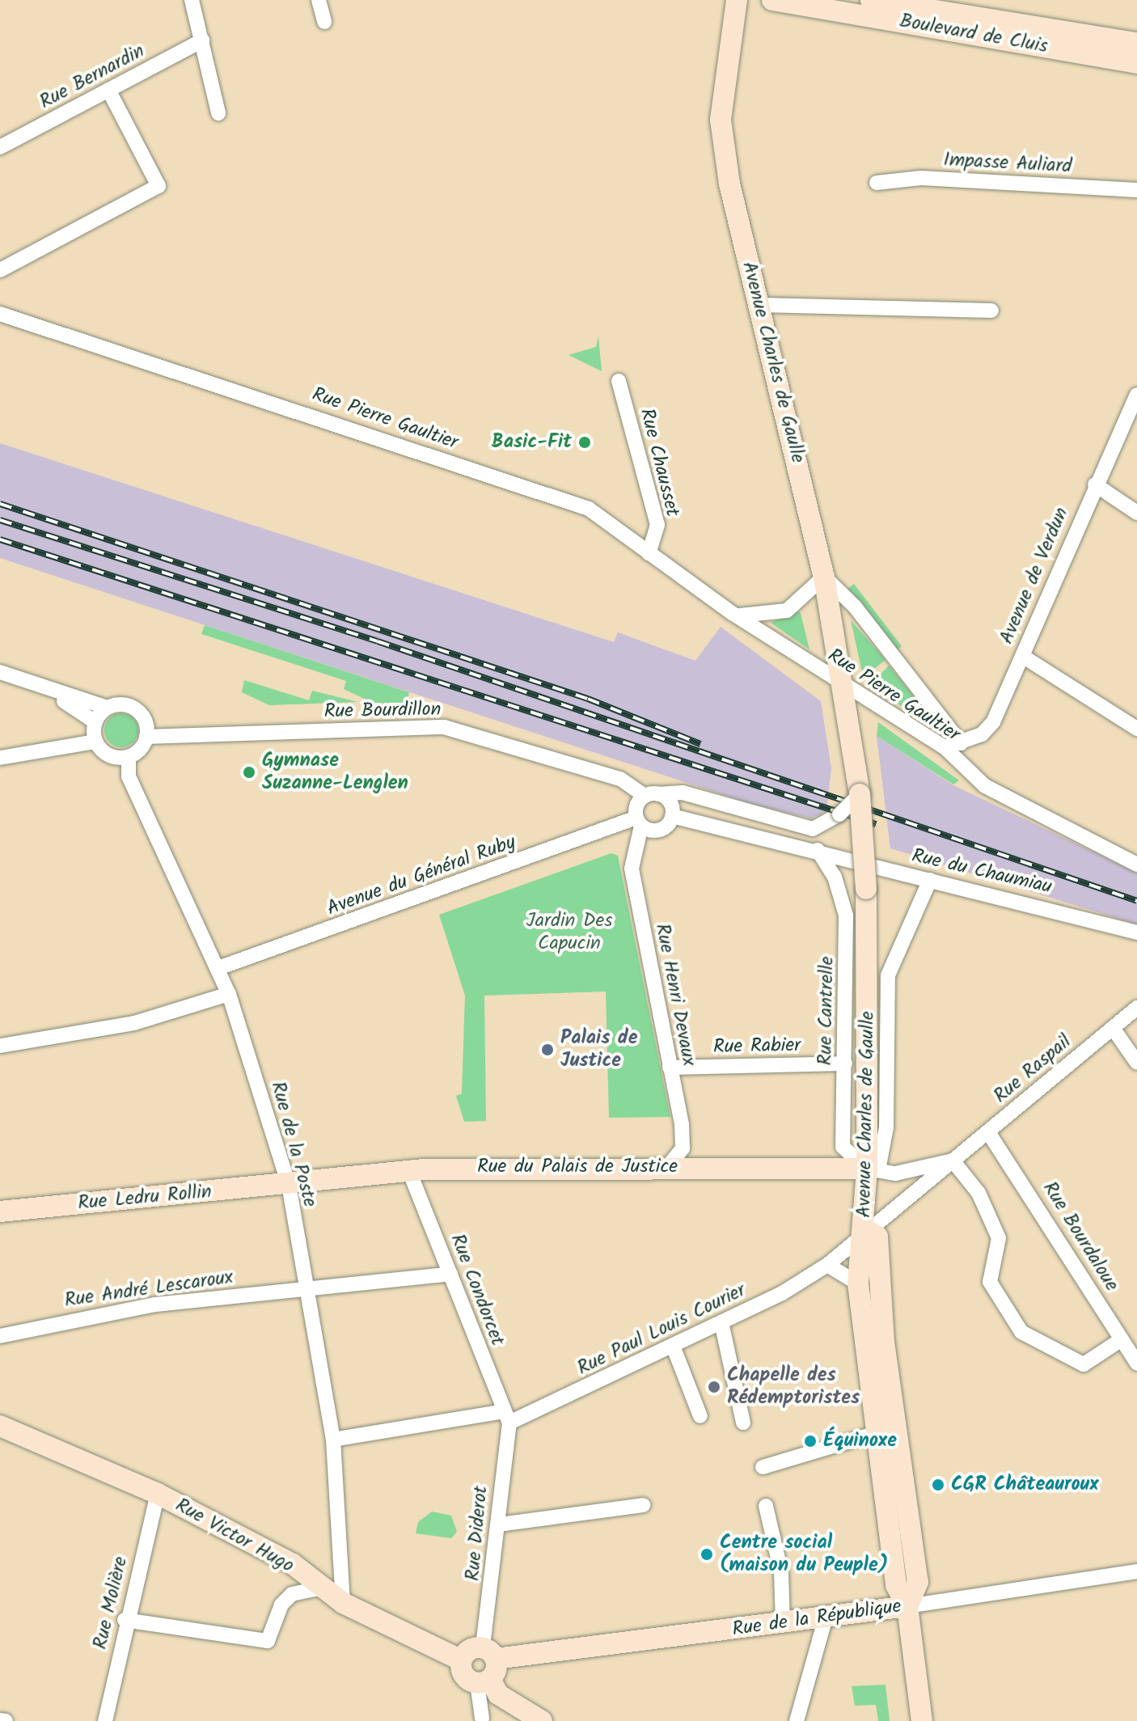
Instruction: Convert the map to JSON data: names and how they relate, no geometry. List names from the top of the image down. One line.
{"streets":{"main road":["Boulevard de Cluis","Avenue Charles de Gaulle","Rue du Palais de Justice","Rue Ledru Rollin","Rue Victor Hugo","Rue de la République"],"street":["Rue Bernardin","Impasse Auliard","Rue Pierre Gaultier","Rue Chausset","Avenue de Verdun","Rue Bourdillon","Rue du Chaumiau","Avenue du Général Ruby","Rue Henri Devaux","Rue Cantrelle","Rue Rabier","Rue Raspail","Rue de la Poste","Rue Bourdaloue","Rue André Lescaroux","Rue Condorcet","Rue Paul Louis Courier","Rue Diderot","Rue Molière"]},"crossings":[["Avenue Charles de Gaulle","Rue Pierre Gaultier"],["Avenue Charles de Gaulle","Rue Cantrelle"],["Avenue Charles de Gaulle","Rue Raspail"],["Avenue Charles de Gaulle","Rue du Palais de Justice"],["Avenue Charles de Gaulle","Rue Paul Louis Courier"],["Avenue Charles de Gaulle","Rue de la République"],["Rue Pierre Gaultier","Rue Chausset"],["Rue Pierre Gaultier","Avenue de Verdun"],["Rue Bourdillon","Rue Henri Devaux"],["Rue Bourdillon","Rue de la Poste"],["Rue du Chaumiau","Rue Cantrelle"],["Avenue du Général Ruby","Rue Henri Devaux"],["Avenue du Général Ruby","Rue de la Poste"],["Rue Henri Devaux","Rue Rabier"],["Rue Henri Devaux","Rue du Palais de Justice"],["Rue Cantrelle","Rue Rabier"],["Rue Cantrelle","Rue Raspail"],["Rue Cantrelle","Rue du Palais de Justice"],["Rue Raspail","Rue du Palais de Justice"],["Rue Raspail","Rue Bourdaloue"],["Rue Raspail","Rue Paul Louis Courier"],["Rue de la Poste","Rue du Palais de Justice"],["Rue de la Poste","Rue Ledru Rollin"],["Rue de la Poste","Rue André Lescaroux"],["Rue de la Poste","Rue Paul Louis Courier"],["Rue de la Poste","Rue Victor Hugo"],["Rue du Palais de Justice","Rue Ledru Rollin"],["Rue du Palais de Justice","Rue Condorcet"],["Rue André Lescaroux","Rue Condorcet"],["Rue Condorcet","Rue Paul Louis Courier"],["Rue Condorcet","Rue Diderot"],["Rue Paul Louis Courier","Rue Diderot"],["Rue Diderot","Rue Victor Hugo"],["Rue Diderot","Rue de la République"],["Rue Victor Hugo","Rue Molière"],["Rue Victor Hugo","Rue de la République"]],"parks":["Jardin Des Capucin"],"places":["Basic-Fit","Gymnase Suzanne-Lenglen","Palais de Justice","Chapelle des Rédemptoristes","Équinoxe","CGR Châteauroux","Centre social (maison du Peuple)"]}
